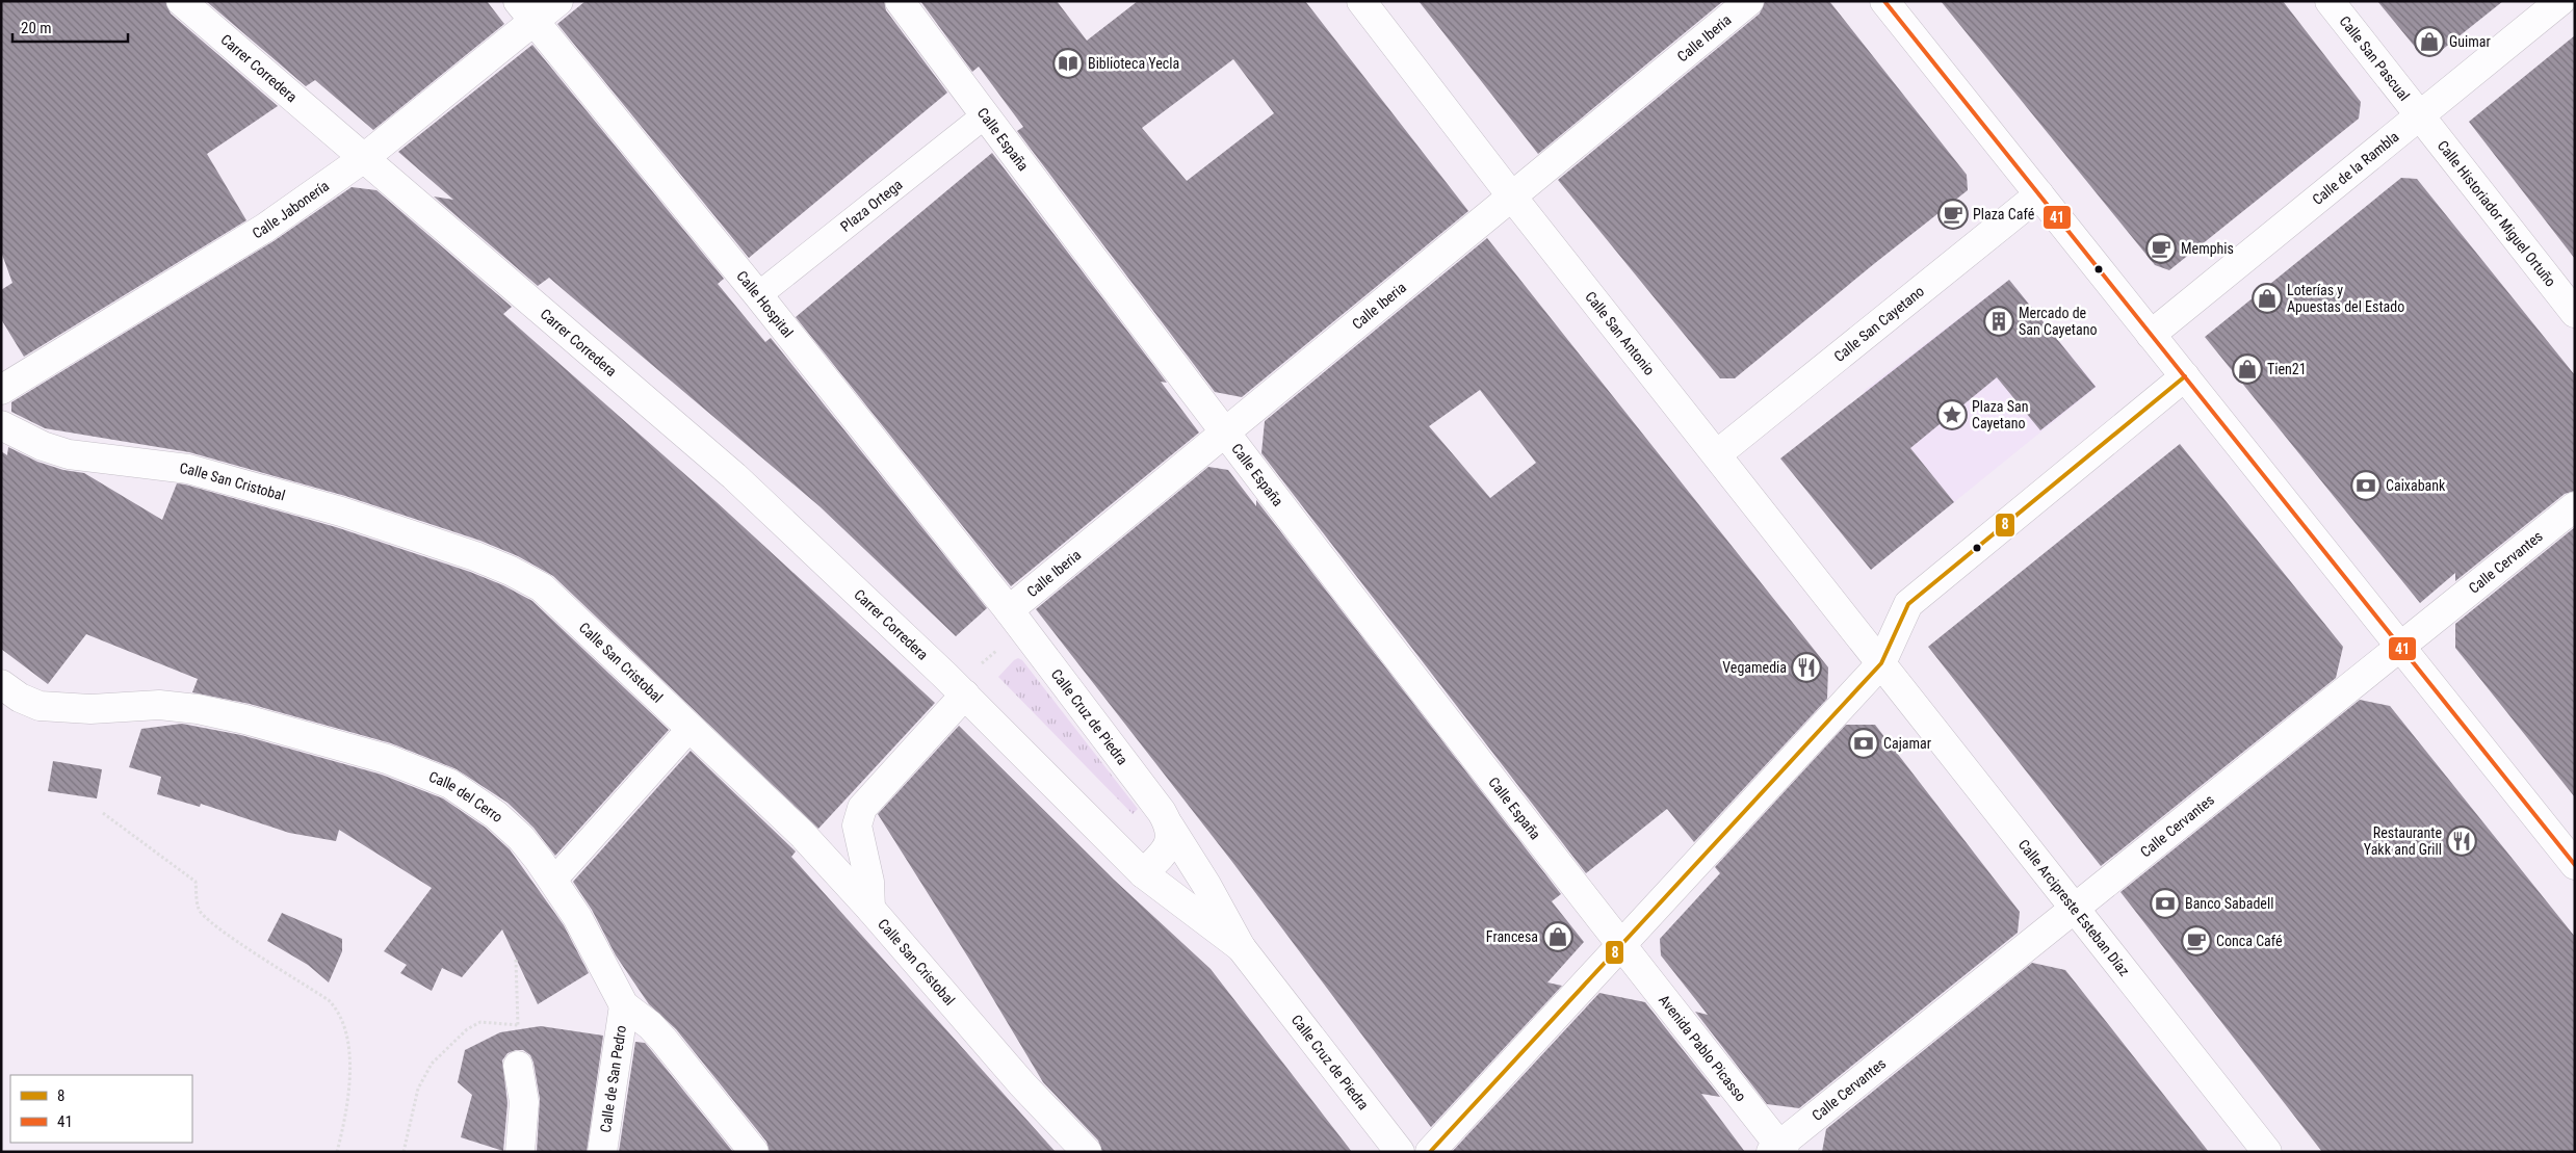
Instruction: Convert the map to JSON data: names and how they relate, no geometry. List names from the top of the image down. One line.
{"streets":{"street":["Calle Iberia","Calle San Pascual","Carrer Corredera","Calle España","Calle de la Rambla","Plaza Ortega","Calle Jabonería","Calle Historiador Miguel Ortuño","Calle Hospital","Calle San Cayetano","Calle San Antonio","Calle San Cristobal","Calle Cervantes","Calle Cruz de Piedra","Calle del Cerro","Calle Arcipreste Esteban Díaz","Avenida Pablo Picasso","Calle de San Pedro"]},"crossings":[["Calle Iberia","Calle España"],["Calle Iberia","Calle Hospital"],["Calle Iberia","Calle San Antonio"],["Calle Iberia","Calle Cruz de Piedra"],["Calle San Pascual","Calle de la Rambla"],["Calle San Pascual","Calle Historiador Miguel Ortuño"],["Carrer Corredera","Calle Jabonería"],["Carrer Corredera","Calle Cruz de Piedra"],["Calle España","Plaza Ortega"],["Calle España","Avenida Pablo Picasso"],["Calle de la Rambla","Calle Historiador Miguel Ortuño"],["Plaza Ortega","Calle Hospital"],["Calle Jabonería","Calle Hospital"],["Calle Hospital","Calle Cruz de Piedra"],["Calle San Cayetano","Calle San Antonio"],["Calle San Antonio","Calle Arcipreste Esteban Díaz"],["Calle Cervantes","Calle Arcipreste Esteban Díaz"],["Calle Cervantes","Avenida Pablo Picasso"],["Calle del Cerro","Calle de San Pedro"]],"places":{"shop":["Guimar","Loterías y Apuestas del Estado","Tien21","Francesa"],"library":["Biblioteca Yecla"],"cafe":["Plaza Café","Memphis","Conca Café"],"building":["Mercado de San Cayetano"],"place":["Plaza San Cayetano"],"bank":["Caixabank","Cajamar","Banco Sabadell"],"restaurant":["Vegamedia","Restaurante Yakk and Grill"]},"lines":["transit line 41","transit line 8"],"legend":["8","41"],"scale_bar":"20 m"}
